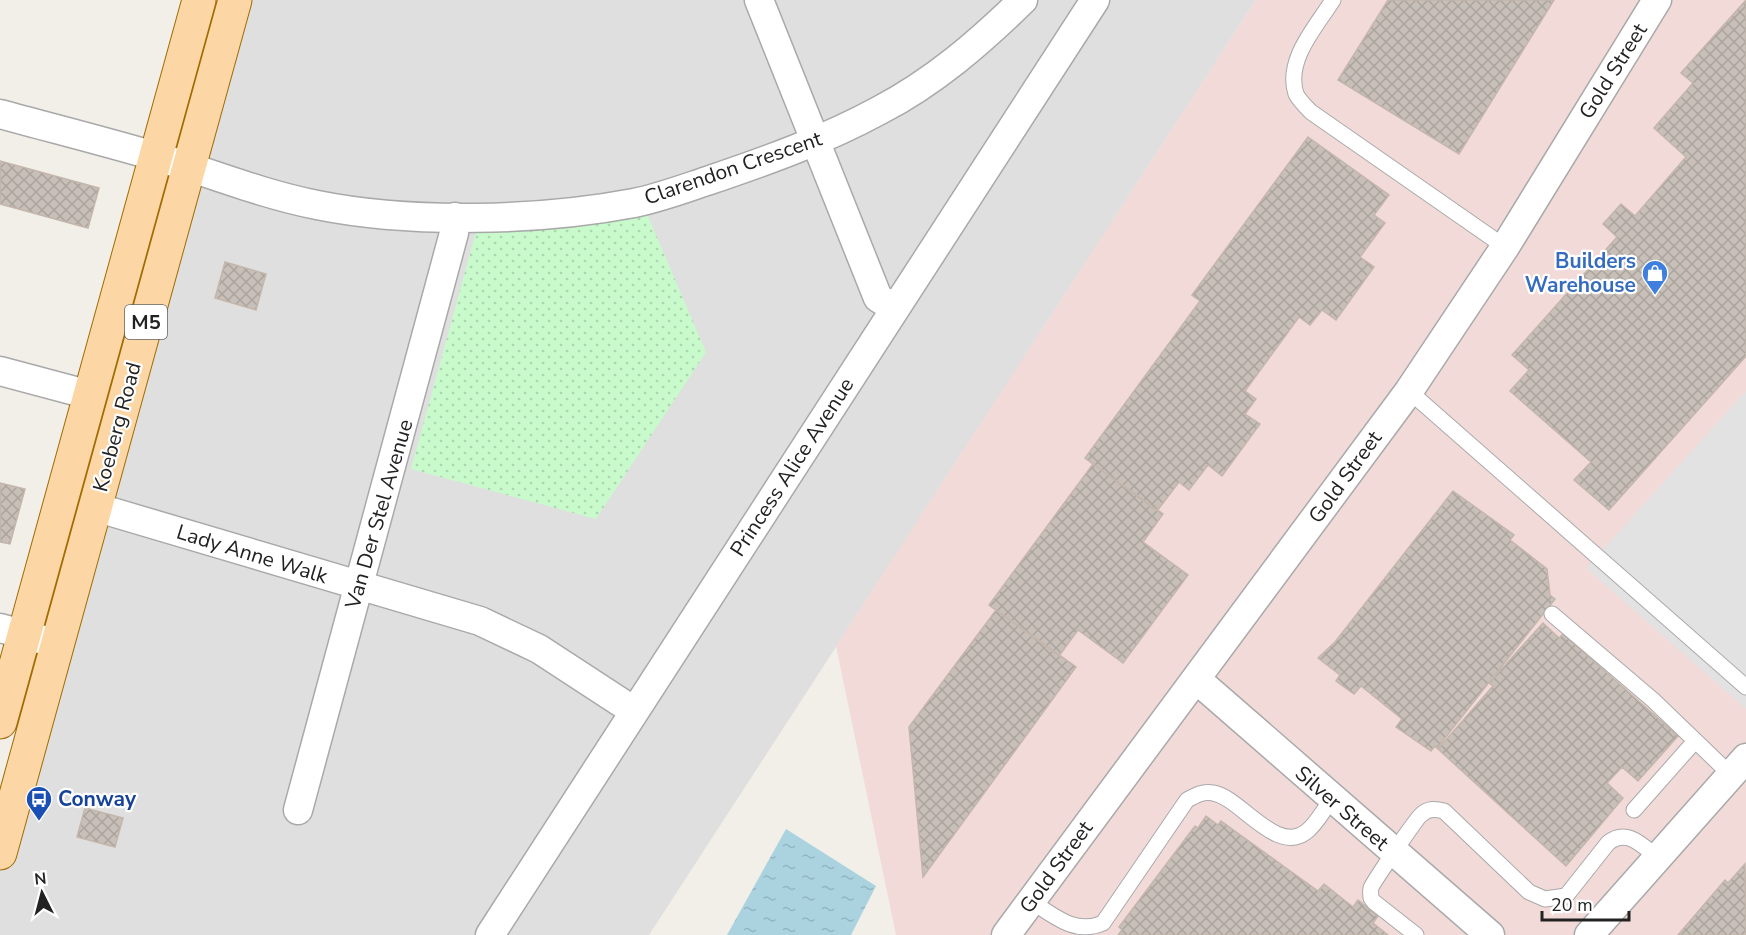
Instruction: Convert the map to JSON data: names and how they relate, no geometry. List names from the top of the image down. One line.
{"streets":{"main road":["M5","Koeberg Road"],"street":["Gold Street","Clarendon Crescent","Princess Alice Avenue","Van Der Stel Avenue","Lady Anne Walk","Silver Street"]},"crossings":[["Gold Street","Silver Street"],["Clarendon Crescent","Koeberg Road"],["Clarendon Crescent","Van Der Stel Avenue"],["Koeberg Road","Lady Anne Walk"],["Princess Alice Avenue","Lady Anne Walk"],["Van Der Stel Avenue","Lady Anne Walk"]],"places":{"shop":["Builders Warehouse"],"bus stop":["Conway"]},"scale_bar":"20 m","north":"top"}
